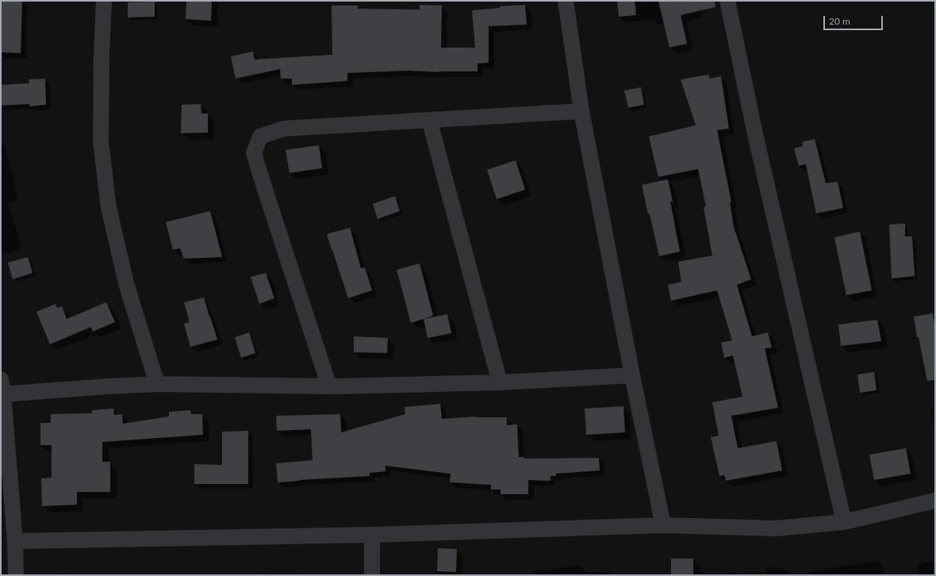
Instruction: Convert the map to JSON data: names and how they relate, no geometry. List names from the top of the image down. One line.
{"scale_bar":"20 m"}
